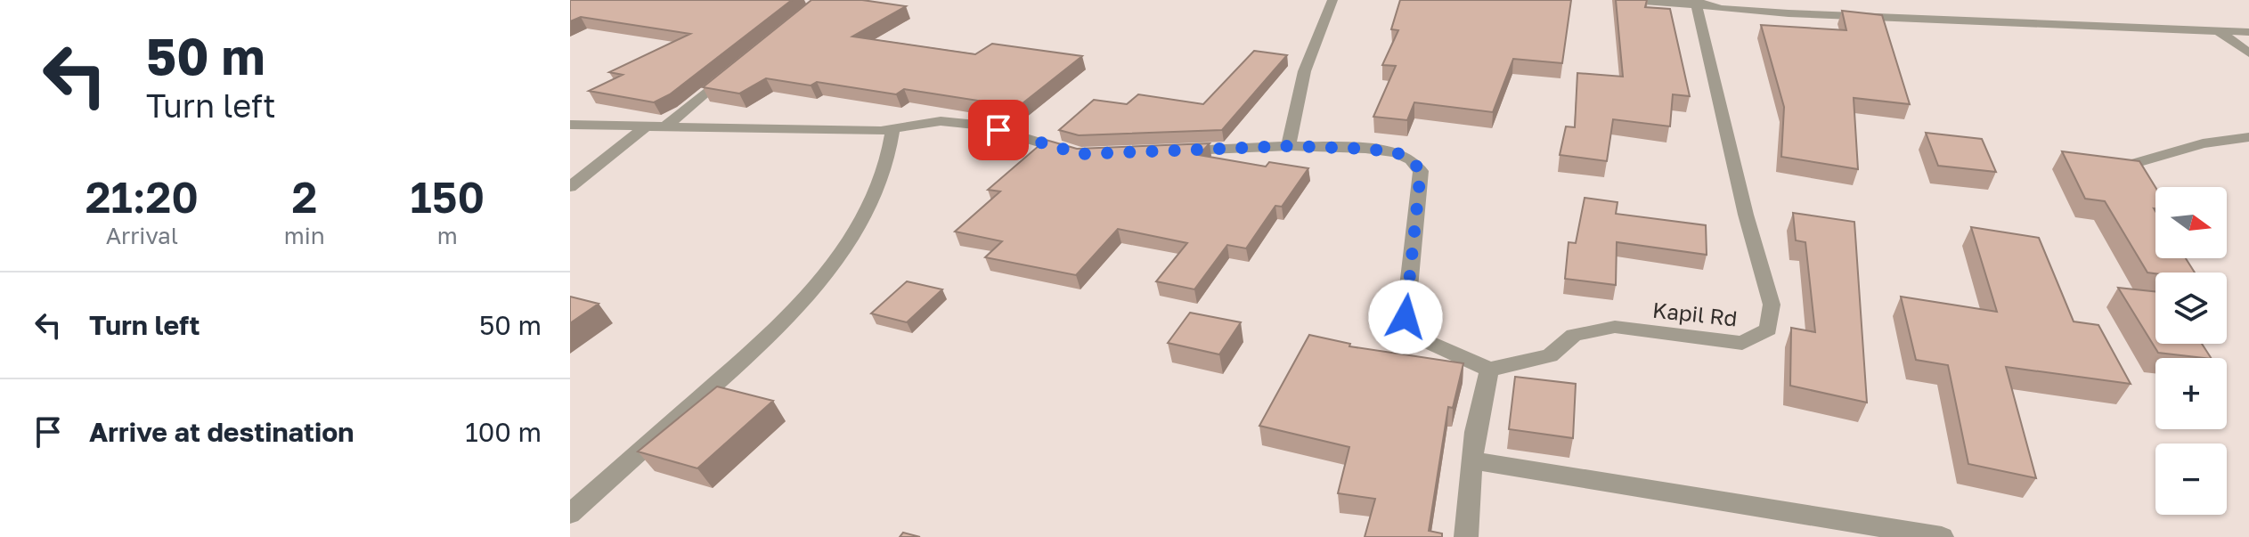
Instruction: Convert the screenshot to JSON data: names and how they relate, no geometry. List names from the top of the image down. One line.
{"streets":{"street":["Kapil Rd"]},"north":"right","page":{"turn":["50 m","Turn left"],"eta":["21:20","Arrival","2","min","150","m"],"map_buttons":["+","−"],"list":[{"name":"Turn left","value":"50 m"},{"name":"Arrive at destination","value":"100 m"}]}}
